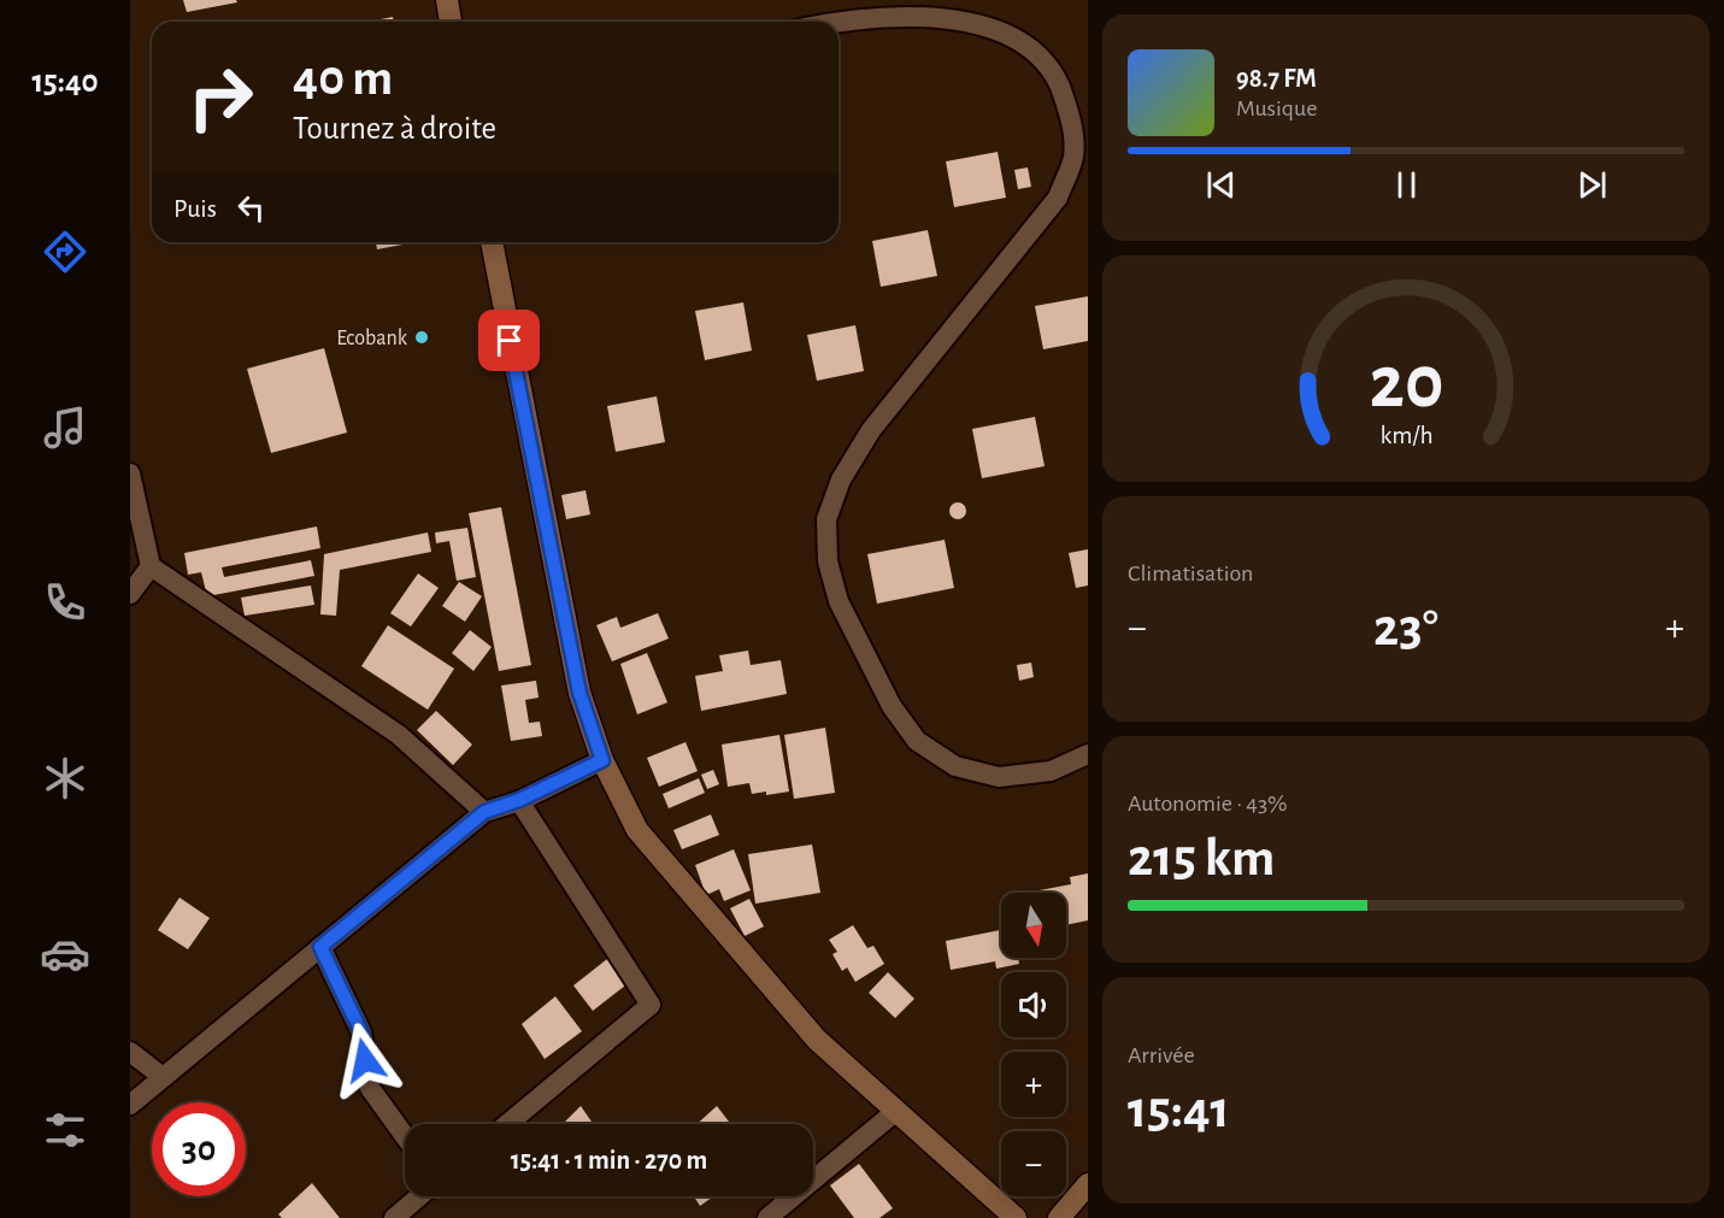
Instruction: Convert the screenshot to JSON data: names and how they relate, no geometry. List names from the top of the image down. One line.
{"places":["Ecobank"],"north":"bottom","page":{"tabs":"15:40","turn":["40 m","Tournez à droite"],"song":["98.7 FM","Musique"],"then":"Puis","tile":["Climatisation",["Autonomie · 43%","215 km"],["Arrivée","15:41"]],"heat":["−","23°","+"],"map_buttons":["+","−"],"limit":"30","trip":"15:41 · 1 min · 270 m","gauge":["20","km/h"]}}
